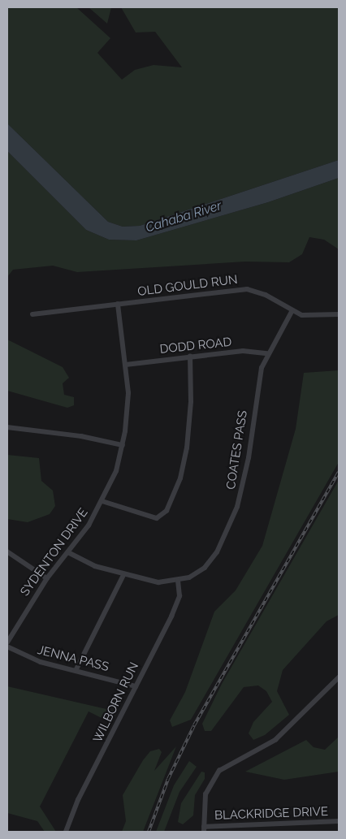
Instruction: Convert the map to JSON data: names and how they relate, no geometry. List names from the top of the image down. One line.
{"streets":{"street":["OLD GOULD RUN","DODD ROAD","COATES PASS","SYDENTON DRIVE","JENNA PASS","WILBORN RUN","BLACKRIDGE DRIVE"]},"crossings":[["OLD GOULD RUN","COATES PASS"],["OLD GOULD RUN","SYDENTON DRIVE"],["DODD ROAD","COATES PASS"],["DODD ROAD","SYDENTON DRIVE"],["COATES PASS","SYDENTON DRIVE"],["COATES PASS","WILBORN RUN"],["JENNA PASS","WILBORN RUN"]],"water":["Cahaba River"]}
